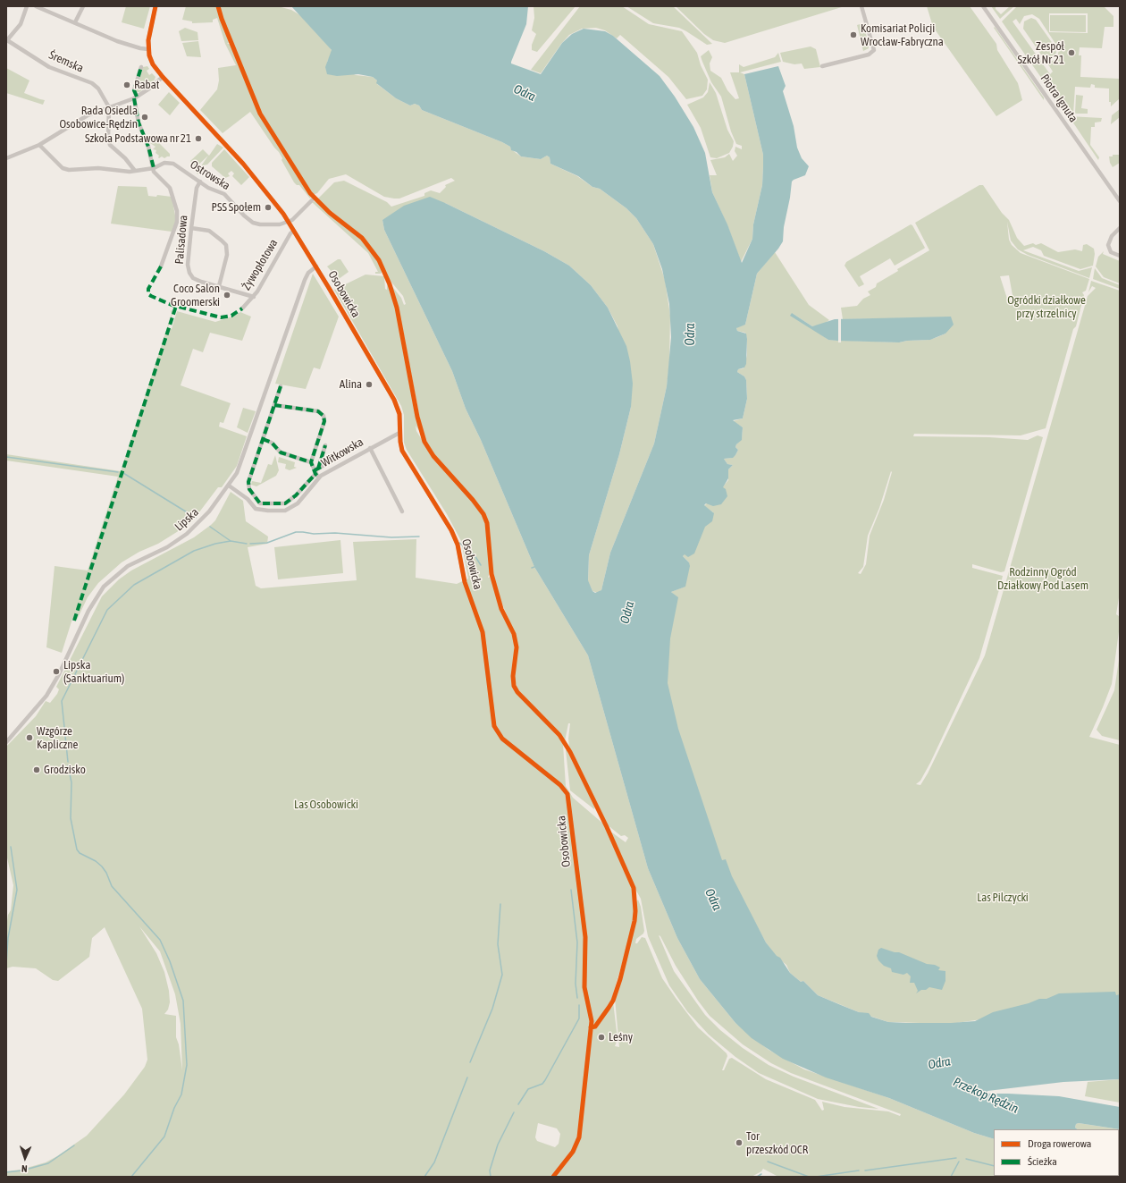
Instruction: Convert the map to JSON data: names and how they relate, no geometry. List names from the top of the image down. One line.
{"streets":{"street":["Śremska","Piotra Ignuta","Ostrowska","Palisadowa","Żywopłotowa","Osobowicka","Witkowska","Lipska"]},"crossings":[["Ostrowska","Palisadowa"],["Ostrowska","Osobowicka"],["Palisadowa","Żywopłotowa"],["Żywopłotowa","Osobowicka"],["Osobowicka","Witkowska"],["Osobowicka","Lipska"],["Witkowska","Lipska"]],"water":["Odra","Przekop Rędzin"],"parks":["Ogródki działkowe przy strzelnicy","Rodzinny Ogród Działkowy Pod Lasem","Las Osobowicki","Las Pilczycki"],"places":["Komisariat Policji Wrocław-Fabryczna","Zespół Szkół Nr 21","Rabat","Rada Osiedla Osobowice-Rędzin","Szkoła Podstawowa nr 21","PSS Społem","Coco Salon Groomerski","Alina","Lipska (Sanktuarium)","Wzgórze Kapliczne","Grodzisko","Leśny","Tor przeszkód OCR"],"legend":["Droga rowerowa","Ścieżka"],"north":"bottom"}
